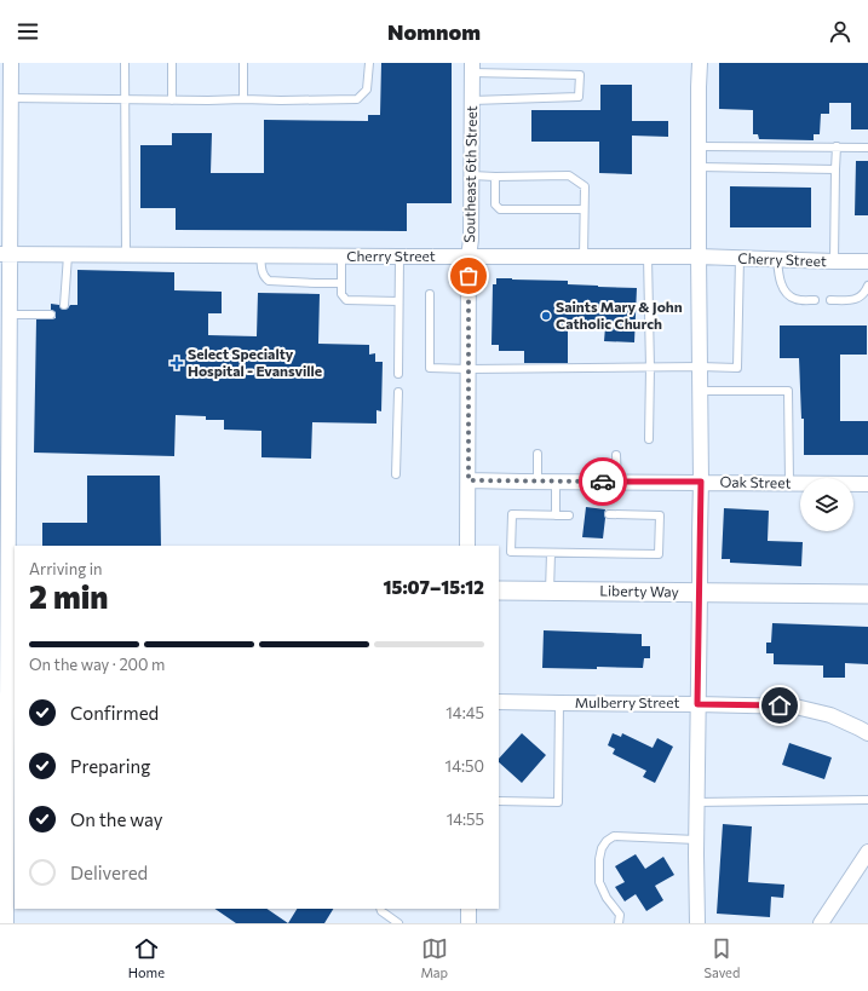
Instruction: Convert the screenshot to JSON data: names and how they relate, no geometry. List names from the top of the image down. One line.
{"streets":{"street":["Southeast 6th Street","Cherry Street","Oak Street","Liberty Way","Mulberry Street"]},"crossings":[["Southeast 6th Street","Cherry Street"],["Southeast 6th Street","Oak Street"]],"places":{"other":["Saints Mary & John Catholic Church"],"health":["Select Specialty Hospital - Evansville"]},"page":{"header":"Nomnom","heading":["2 min","Arriving in","15:07–15:12"],"bar":"On the way · 200 m","list":[["Confirmed","14:45"],["Preparing","14:50"],["On the way","14:55"],"Delivered"],"tabs":["Home","Map","Saved"]}}
